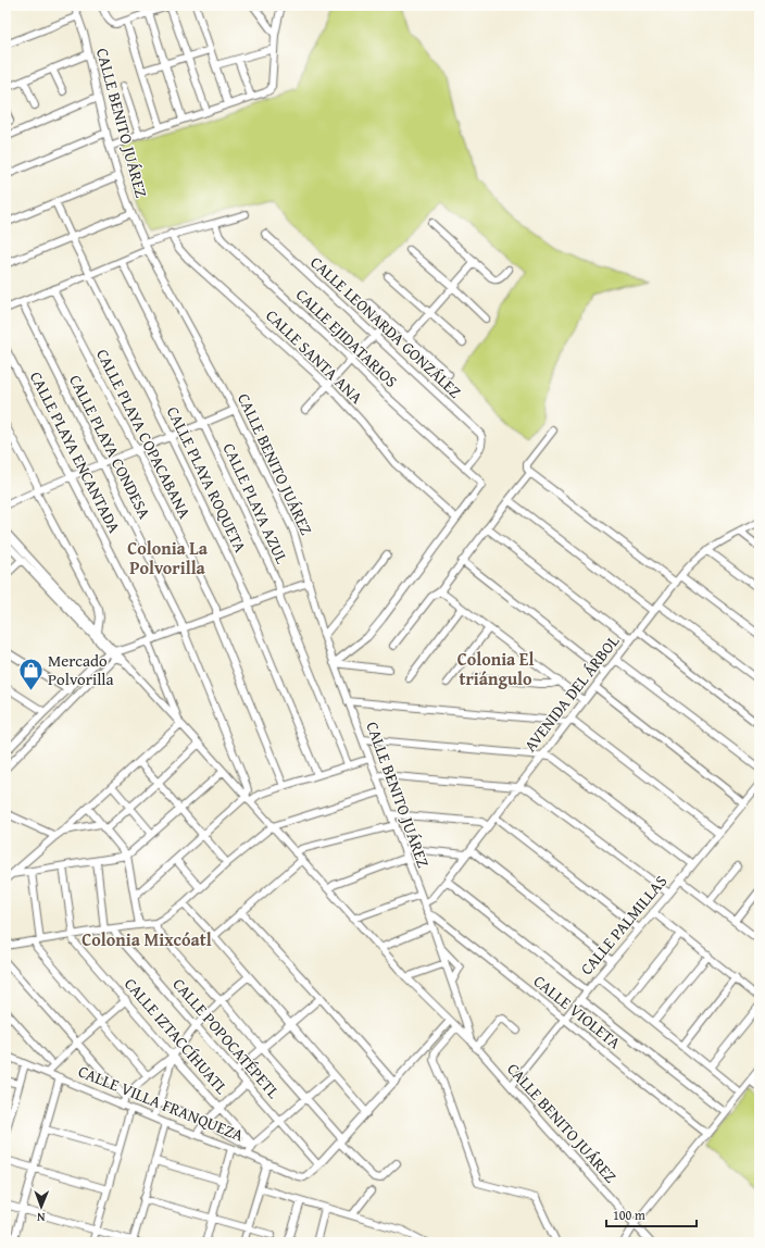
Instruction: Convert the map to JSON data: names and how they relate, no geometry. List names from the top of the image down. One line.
{"streets":{"street":["CALLE BENITO JUÁREZ","CALLE LEONARDA GONZÁLEZ","CALLE EJIDATARIOS","CALLE SANTA ANA","CALLE PLAYA COPACABANA","CALLE PLAYA CONDESA","CALLE PLAYA ENCANTADA","CALLE PLAYA ROQUETA","CALLE PLAYA AZUL","AVENIDA DEL ÁRBOL","CALLE PALMILLAS","CALLE VIOLETA","CALLE IZTACCÍHUATL","CALLE POPOCATÉPETL","CALLE VILLA FRANQUEZA"]},"crossings":[["CALLE BENITO JUÁREZ","CALLE PLAYA CONDESA"],["CALLE BENITO JUÁREZ","CALLE PLAYA ENCANTADA"],["CALLE BENITO JUÁREZ","AVENIDA DEL ÁRBOL"],["CALLE BENITO JUÁREZ","CALLE PALMILLAS"],["CALLE BENITO JUÁREZ","CALLE VIOLETA"],["CALLE LEONARDA GONZÁLEZ","CALLE EJIDATARIOS"],["CALLE EJIDATARIOS","CALLE SANTA ANA"],["CALLE PALMILLAS","CALLE VIOLETA"],["CALLE POPOCATÉPETL","CALLE VILLA FRANQUEZA"]],"districts":["Colonia La Polvorilla","Colonia El triángulo","Colonia Mixcóatl"],"places":{"shop":["Mercado Polvorilla"]},"scale_bar":"100 m","north":"bottom"}
